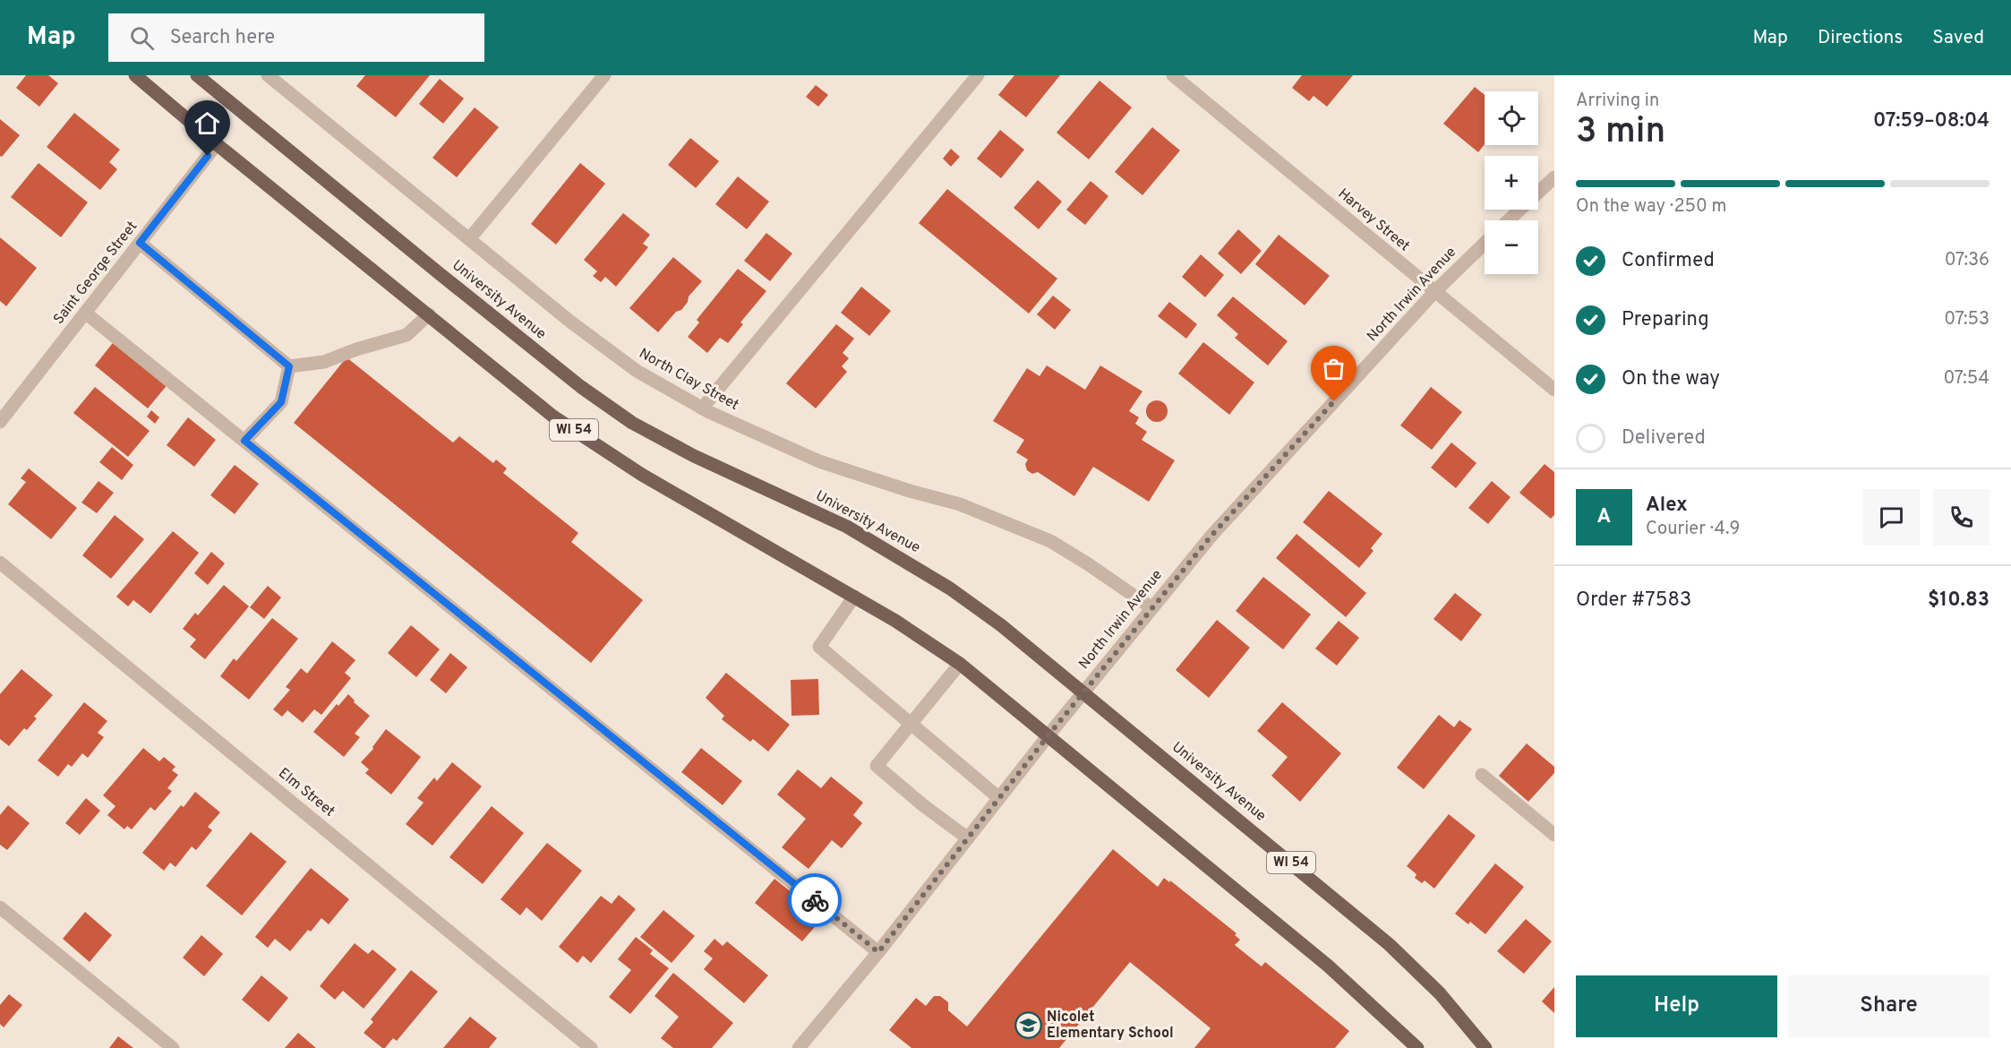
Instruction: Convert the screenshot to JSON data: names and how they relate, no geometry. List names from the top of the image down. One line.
{"streets":{"main road":["University Avenue","WI 54"],"street":["Harvey Street","Saint George Street","North Irwin Avenue","North Clay Street","Elm Street"]},"crossings":[["Harvey Street","North Irwin Avenue"],["Saint George Street","WI 54"],["North Irwin Avenue","University Avenue"],["North Irwin Avenue","North Clay Street"],["North Irwin Avenue","WI 54"]],"places":{"school or university":["Nicolet Elementary School"]},"page":{"header":"Map","search":"Search here","nav":["Map","Directions","Saved"],"heading":["3 min","Arriving in","07:59–08:04"],"panel":["Alex","Courier · 4.9","Order #7583","$10.83"],"map_buttons":["+","−"],"bar":"On the way · 250 m","list":[["Confirmed","07:36"],["Preparing","07:53"],["On the way","07:54"],"Delivered"],"round":"A","buttons":["Help","Share"]}}
